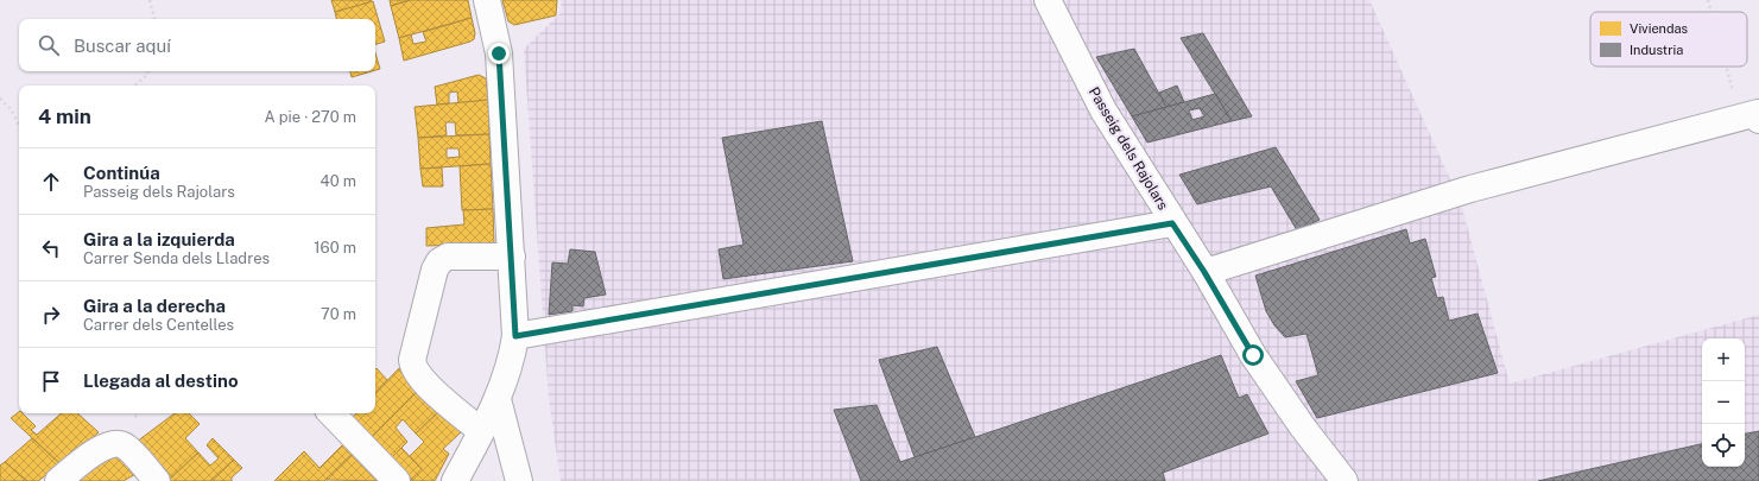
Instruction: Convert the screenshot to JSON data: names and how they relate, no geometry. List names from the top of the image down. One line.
{"streets":{"street":["Passeig dels Rajolars"]},"legend":["Viviendas","Industria"],"page":{"search":"Buscar aquí","heading":["4 min","A pie · 270 m"],"list":[["Continúa","Passeig dels Rajolars","40 m"],["Gira a la izquierda","Carrer Senda dels Lladres","160 m"],["Gira a la derecha","Carrer dels Centelles","70 m"],"Llegada al destino"],"map_buttons":["+","−"]}}
